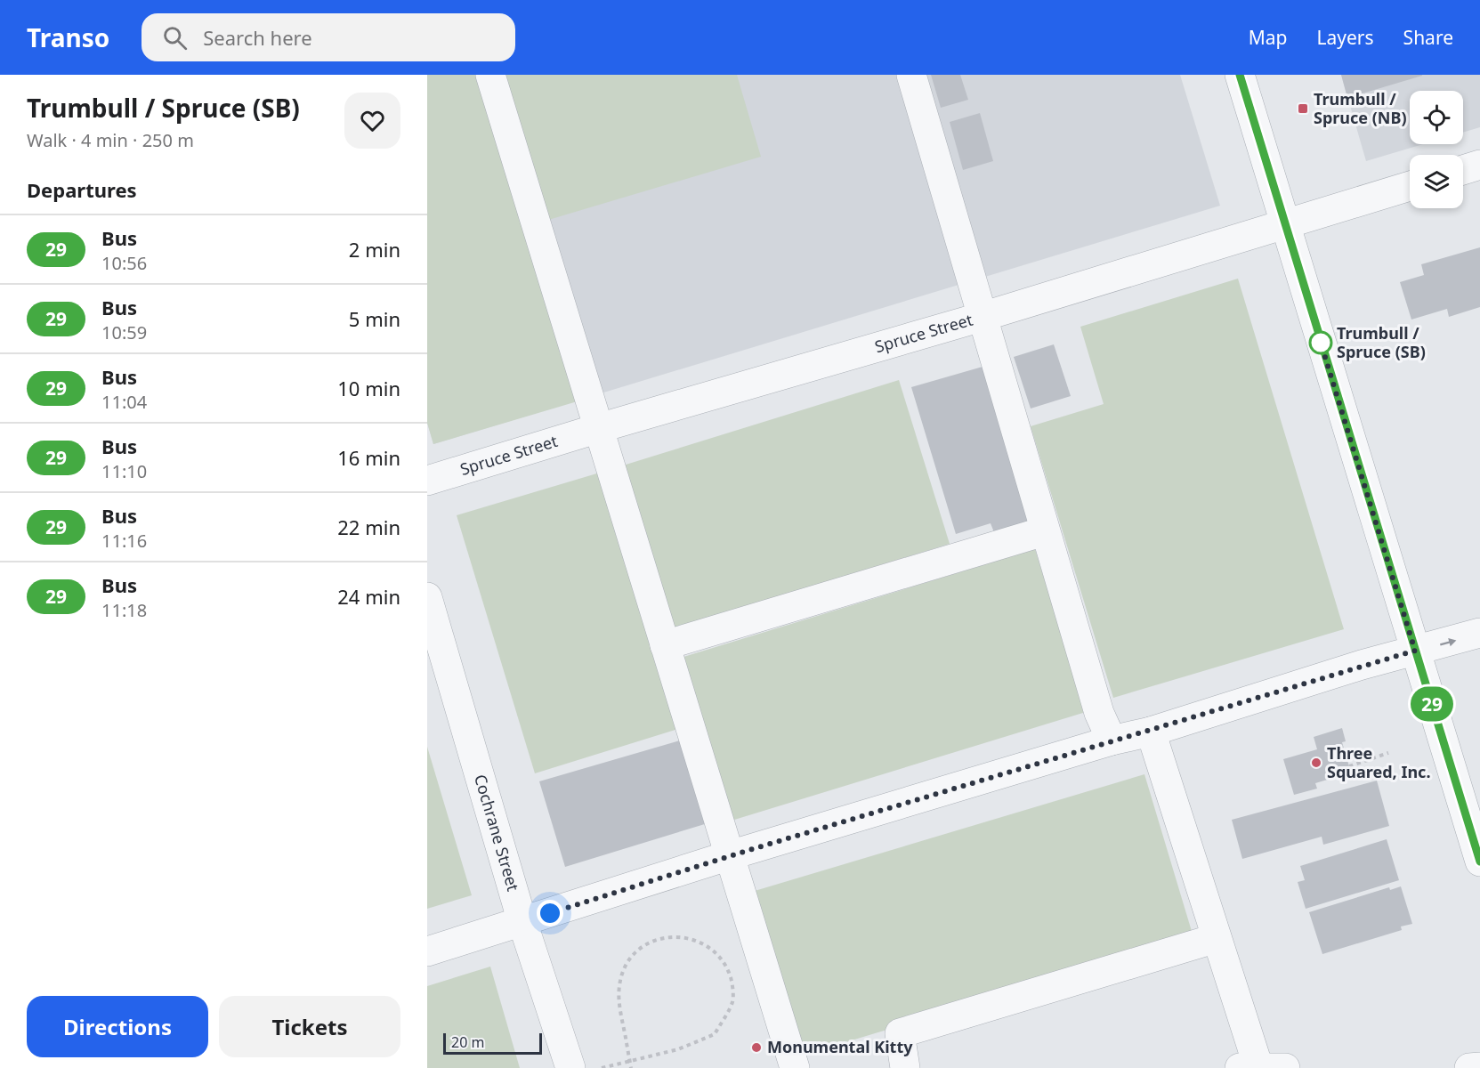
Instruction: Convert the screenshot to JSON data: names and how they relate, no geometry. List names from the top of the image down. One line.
{"streets":{"street":["Spruce Street","Cochrane Street"]},"places":{"transit":["Trumbull / Spruce (NB)"],"other":["Trumbull / Spruce (SB)","Three Squared, Inc.","Monumental Kitty"]},"lines":["bus line 29"],"scale_bar":"20 m","page":{"header":"Transo","search":"Search here","nav":["Map","Layers","Share"],"heading":[["Trumbull / Spruce (SB)","Walk · 4 min · 250 m"],"Departures"],"on_map":"29","list":[{"mark":"29","name":"Bus","note":"10:56","value":"2 min"},{"mark":"29","name":"Bus","note":"10:59","value":"5 min"},{"mark":"29","name":"Bus","note":"11:04","value":"10 min"},{"mark":"29","name":"Bus","note":"11:10","value":"16 min"},{"mark":"29","name":"Bus","note":"11:16","value":"22 min"},{"mark":"29","name":"Bus","note":"11:18","value":"24 min"}],"buttons":["Directions","Tickets"],"scale":"20 m"}}
